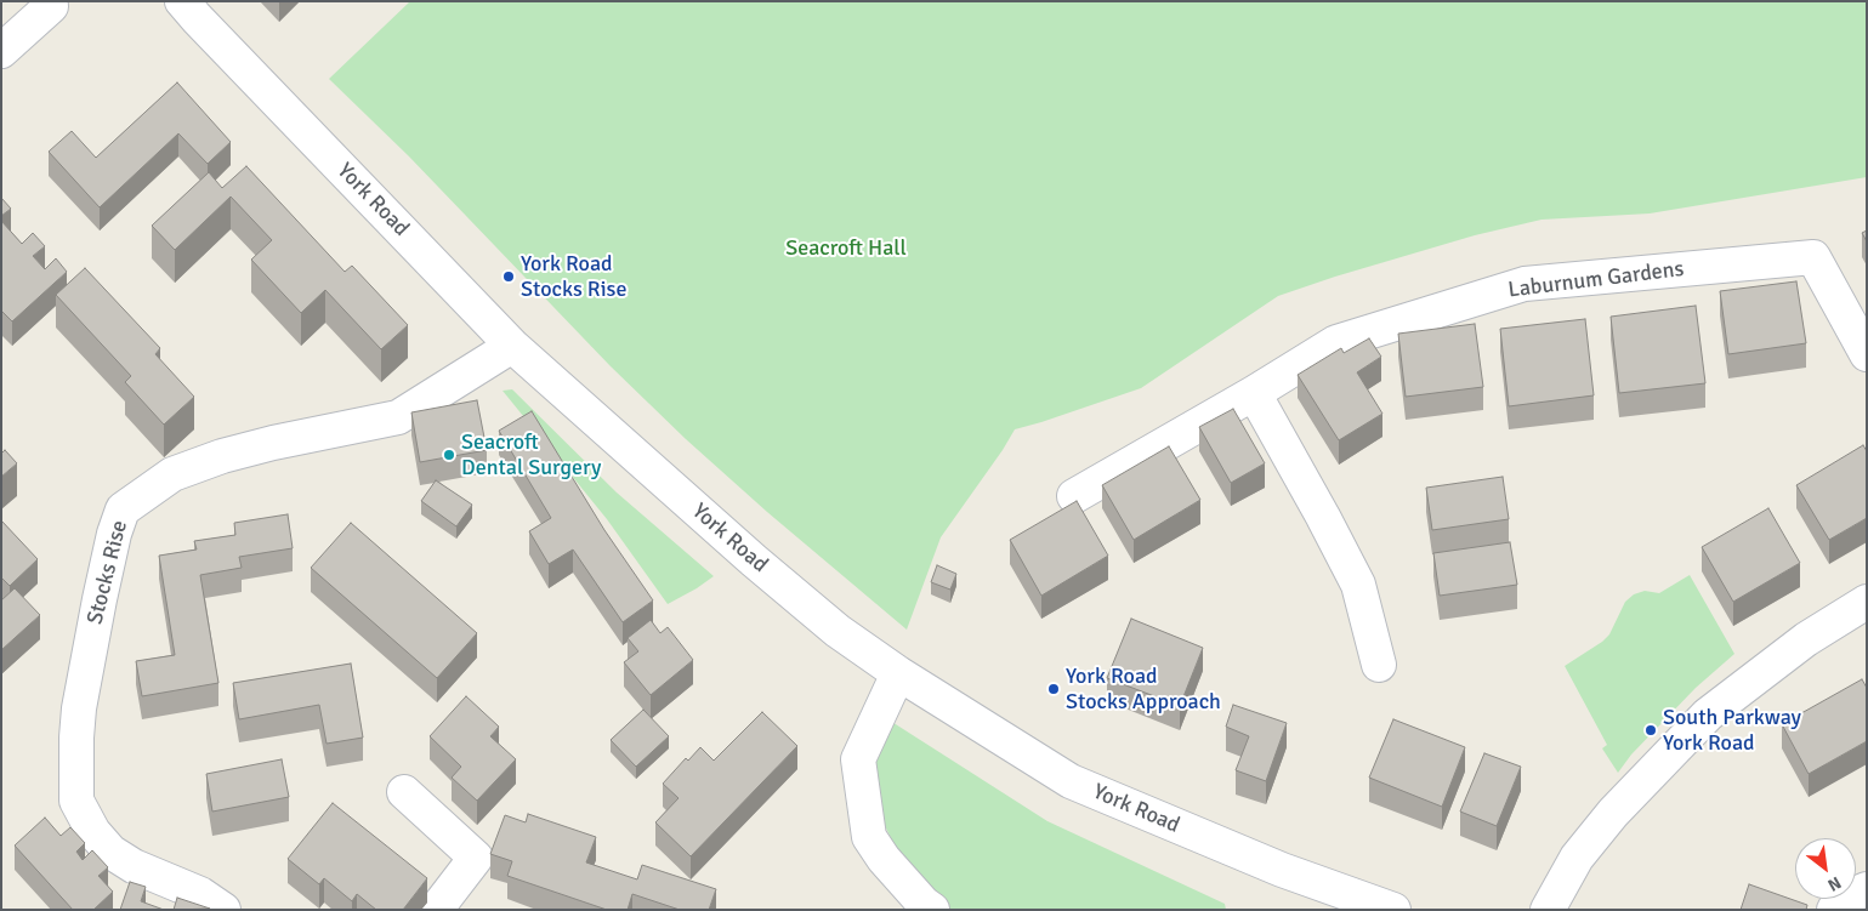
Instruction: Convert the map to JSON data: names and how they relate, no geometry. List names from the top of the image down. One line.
{"streets":{"street":["York Road","Laburnum Gardens","Stocks Rise"]},"crossings":[["York Road","Stocks Rise"]],"parks":["Seacroft Hall"],"places":["York Road Stocks Rise","Seacroft Dental Surgery","York Road Stocks Approach","South Parkway York Road"],"north":"bottom right"}
